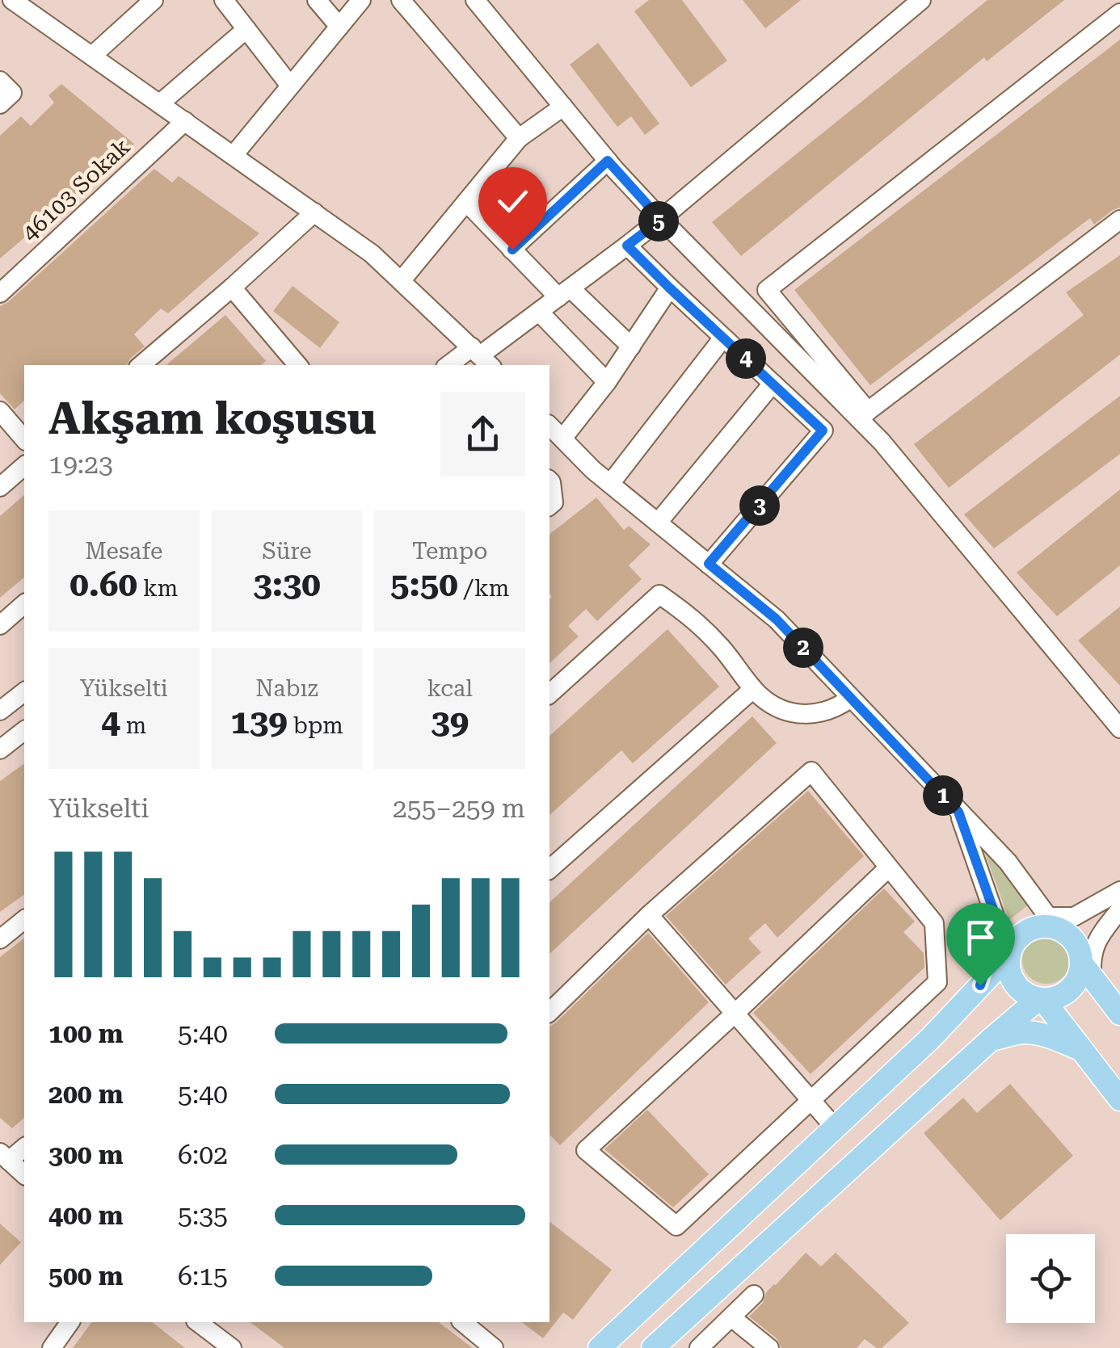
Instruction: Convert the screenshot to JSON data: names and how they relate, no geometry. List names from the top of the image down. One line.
{"streets":{"street":["46103 Sokak"]},"page":{"pins":["5","4","3","2","1"],"heading":["Akşam koşusu","19:23"],"stats":[["Mesafe","0.60 km"],["Süre","3:30"],["Tempo","5:50 /km"],["Yükselti","4 m"],["Nabız","139 bpm"],["kcal","39"]],"chart":["Yükselti","255–259 m"],"list":[{"name":"100 m","note":"5:40"},{"name":"200 m","note":"5:40"},{"name":"300 m","note":"6:02"},{"name":"400 m","note":"5:35"},{"name":"500 m","note":"6:15"}]}}
